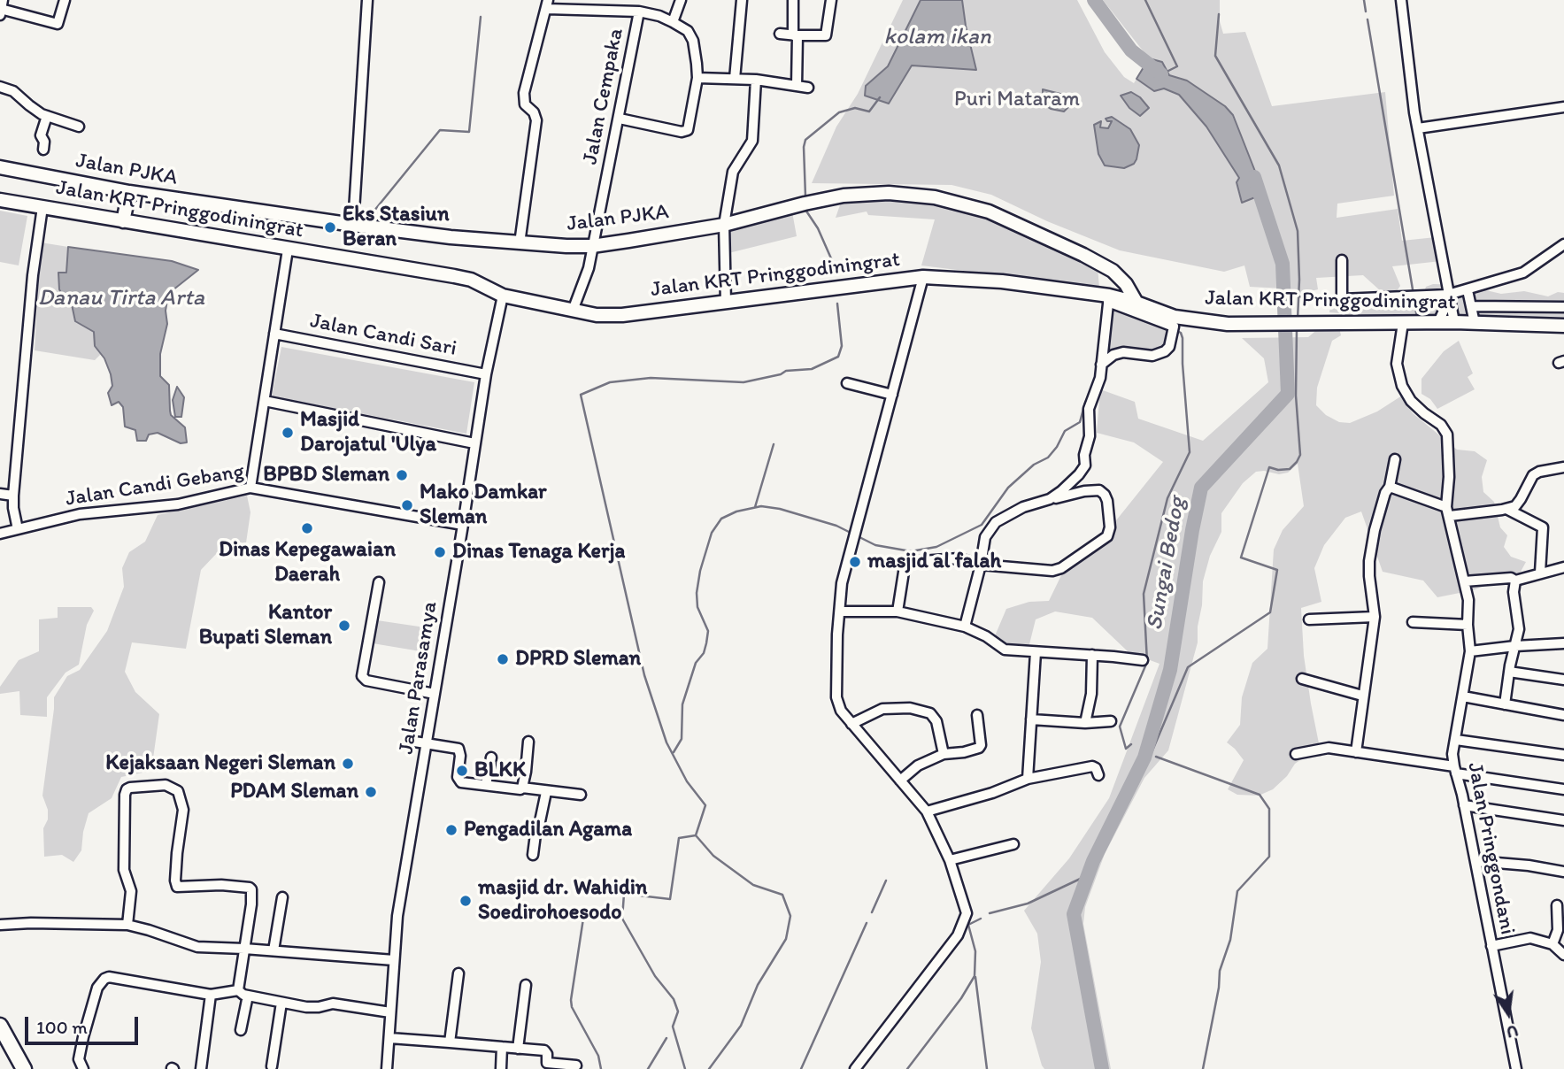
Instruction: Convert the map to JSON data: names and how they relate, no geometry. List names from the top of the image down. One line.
{"streets":{"main road":["Jalan PJKA","Jalan KRT Pringgodiningrat"],"street":["Jalan Cempaka","Jalan Candi Sari","Jalan Candi Gebang","Jalan Parasamya","Jalan Pringgondani"]},"crossings":[["Jalan Cempaka","Jalan PJKA"],["Jalan Cempaka","Jalan KRT Pringgodiningrat"],["Jalan PJKA","Jalan KRT Pringgodiningrat"],["Jalan KRT Pringgodiningrat","Jalan Parasamya"],["Jalan KRT Pringgodiningrat","Jalan Pringgondani"],["Jalan Candi Sari","Jalan Parasamya"],["Jalan Candi Gebang","Jalan Parasamya"]],"water":["kolam ikan","Danau Tirta Arta","Sungai Bedog"],"parks":["Puri Mataram"],"places":["Eks Stasiun Beran","Masjid Darojatul 'Ulya","BPBD Sleman","Mako Damkar Sleman","Dinas Kepegawaian Daerah","Dinas Tenaga Kerja","masjid al falah","Kantor Bupati Sleman","DPRD Sleman","Kejaksaan Negeri Sleman","BLKK","PDAM Sleman","Pengadilan Agama","masjid dr. Wahidin Soedirohoesodo"],"scale_bar":"100 m","north":"bottom"}
